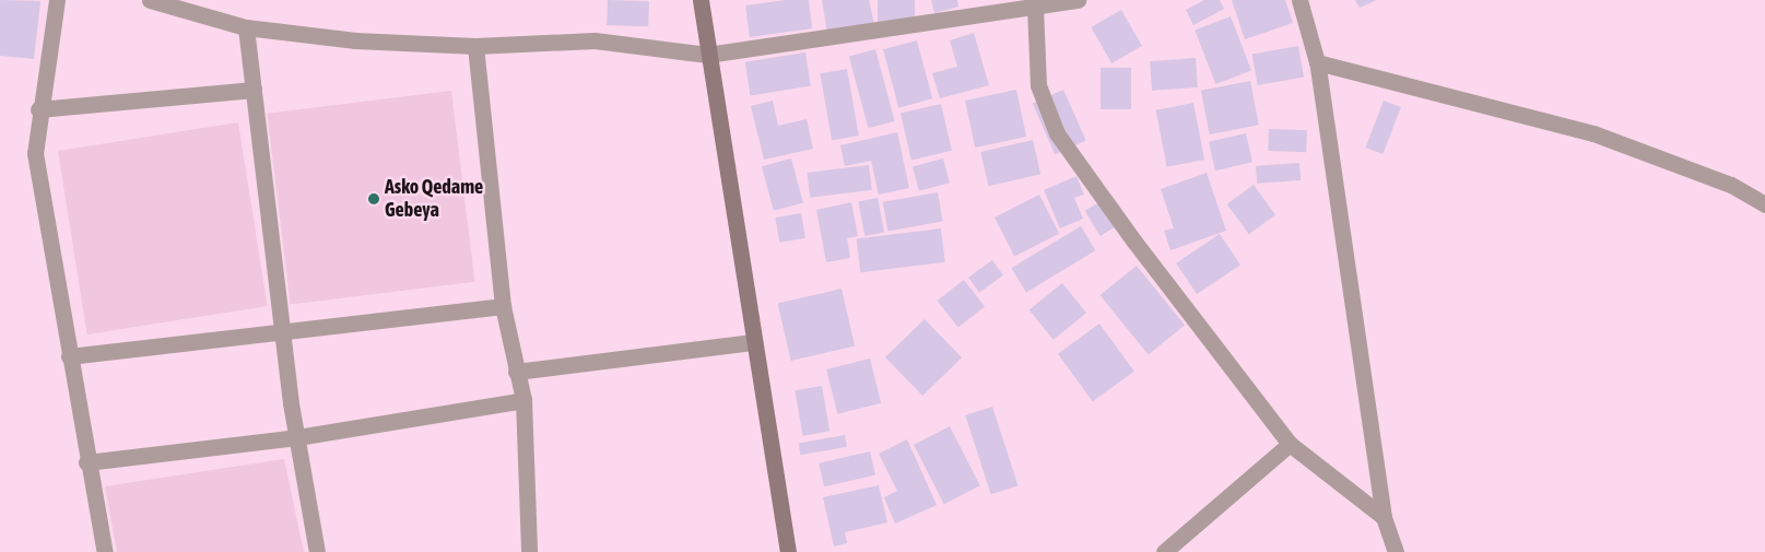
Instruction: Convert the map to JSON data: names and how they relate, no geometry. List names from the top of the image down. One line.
{"places":["Asko Qedame Gebeya"]}
